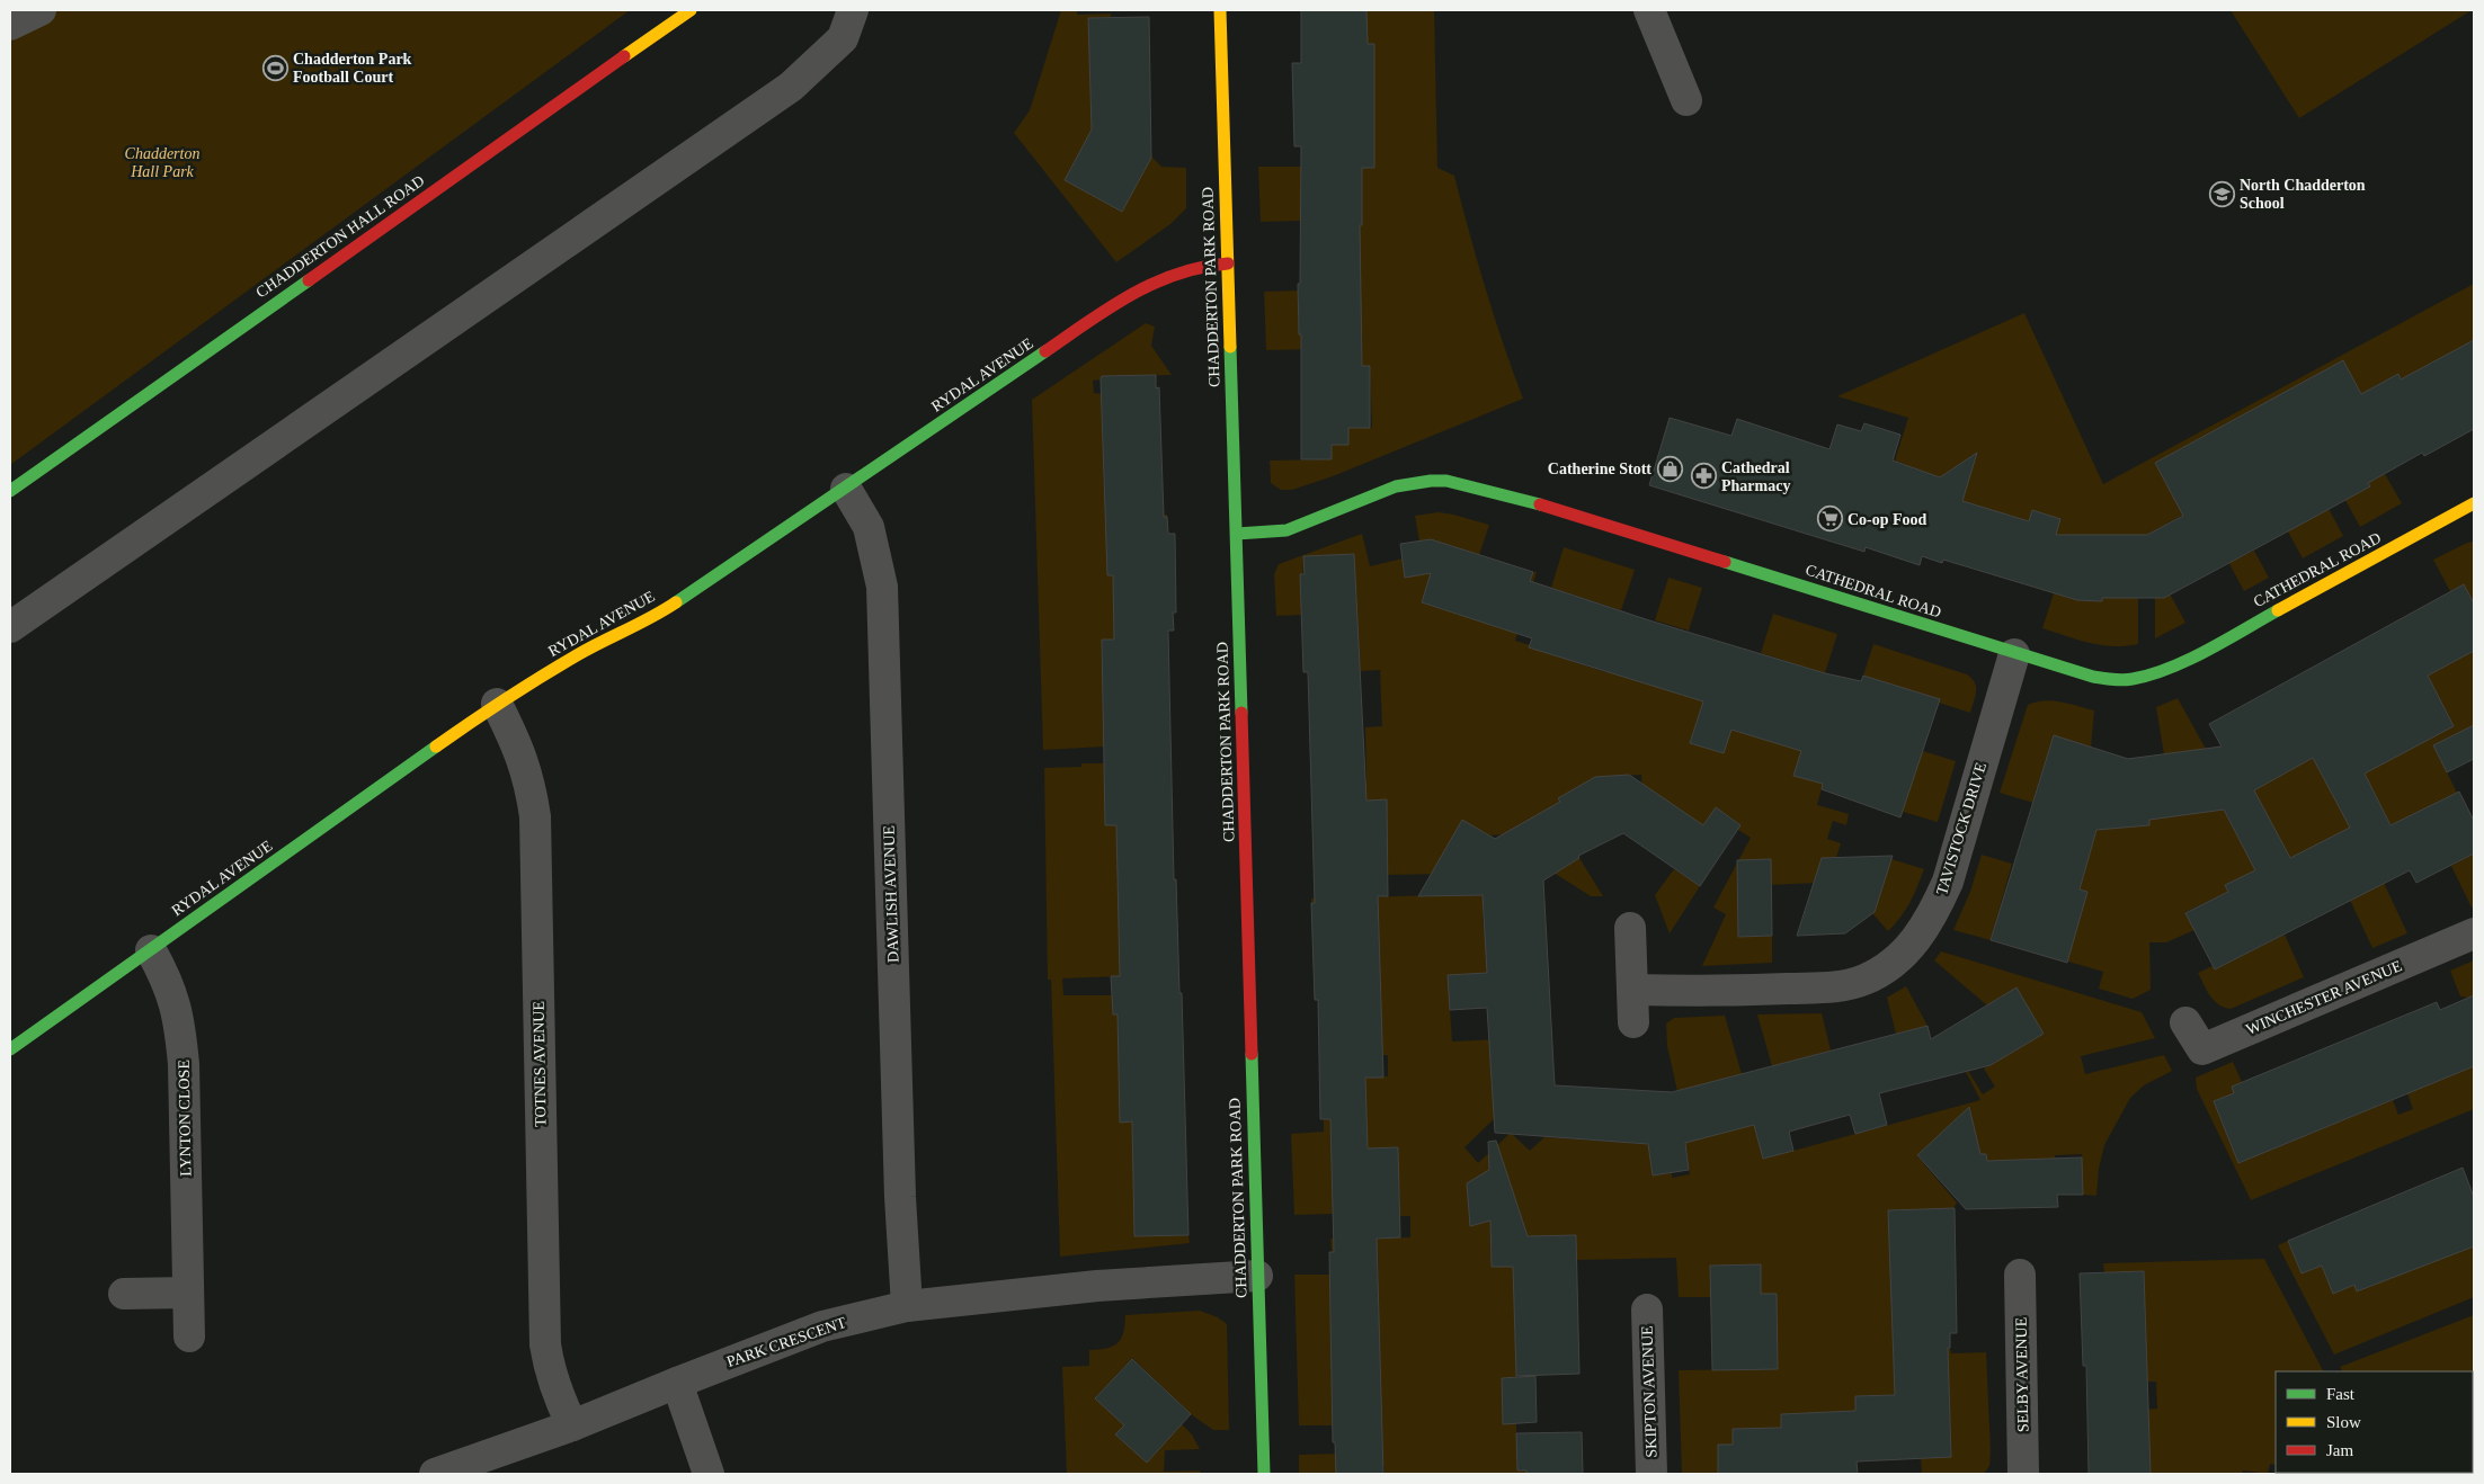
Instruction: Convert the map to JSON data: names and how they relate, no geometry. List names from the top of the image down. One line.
{"streets":{"street":["CHADDERTON HALL ROAD","CHADDERTON PARK ROAD","RYDAL AVENUE","CATHEDRAL ROAD","TAVISTOCK DRIVE","DAWLISH AVENUE","WINCHESTER AVENUE","TOTNES AVENUE","LYNTON CLOSE","PARK CRESCENT","SELBY AVENUE","SKIPTON AVENUE"]},"crossings":[["CHADDERTON PARK ROAD","RYDAL AVENUE"],["CHADDERTON PARK ROAD","CATHEDRAL ROAD"],["CHADDERTON PARK ROAD","PARK CRESCENT"],["RYDAL AVENUE","DAWLISH AVENUE"],["RYDAL AVENUE","TOTNES AVENUE"],["RYDAL AVENUE","LYNTON CLOSE"],["CATHEDRAL ROAD","TAVISTOCK DRIVE"],["DAWLISH AVENUE","PARK CRESCENT"],["TOTNES AVENUE","PARK CRESCENT"]],"parks":["Chadderton Hall Park"],"places":{"sports":["Chadderton Park Football Court"],"school or university":["North Chadderton School"],"shop":["Catherine Stott"],"pharmacy":["Cathedral Pharmacy"],"supermarket":["Co-op Food"]},"legend":["Fast","Slow","Jam"]}
